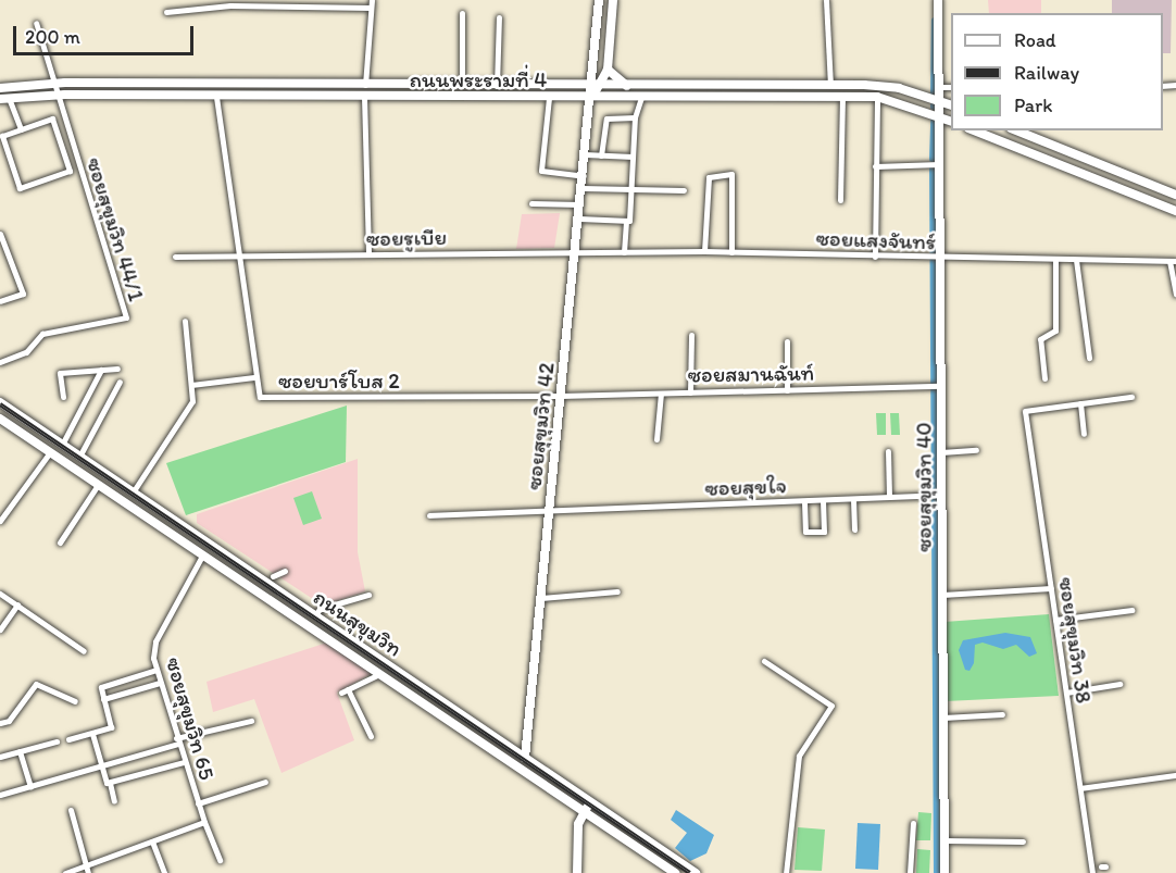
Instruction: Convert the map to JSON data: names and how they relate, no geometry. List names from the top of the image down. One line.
{"streets":{"main road":["ถนนพระรามที่ 4","ถนนสุขุมวิท"],"street":["ซอยสุขุมวิท 44/1","ซอยรูเบีย","ซอยแสงจันทร์","ซอยสมานฉันท์","ซอยบาร์โบส 2","ซอยสุขุมวิท 42","ซอยสุขใจ","ซอยสุขุมวิท 40","ซอยสุขุมวิท 38","ซอยสุขุมวิท 65"]},"crossings":[["ถนนพระรามที่ 4","ซอยสุขุมวิท 44/1"],["ถนนพระรามที่ 4","ซอยบาร์โบส 2"],["ถนนพระรามที่ 4","ซอยสุขุมวิท 42"],["ถนนพระรามที่ 4","ซอยสุขุมวิท 40"],["ซอยรูเบีย","ซอยแสงจันทร์"],["ซอยรูเบีย","ซอยบาร์โบส 2"],["ซอยรูเบีย","ซอยสุขุมวิท 42"],["ซอยแสงจันทร์","ซอยสุขุมวิท 42"],["ซอยแสงจันทร์","ซอยสุขุมวิท 40"],["ซอยสมานฉันท์","ซอยบาร์โบส 2"],["ซอยสมานฉันท์","ซอยสุขุมวิท 42"],["ซอยสมานฉันท์","ซอยสุขุมวิท 40"],["ซอยบาร์โบส 2","ซอยสุขุมวิท 42"],["ซอยสุขุมวิท 42","ซอยสุขใจ"],["ซอยสุขุมวิท 42","ถนนสุขุมวิท"],["ซอยสุขใจ","ซอยสุขุมวิท 40"],["ถนนสุขุมวิท","ซอยสุขุมวิท 65"]],"legend":["Road","Railway","Park"],"scale_bar":"200 m"}
